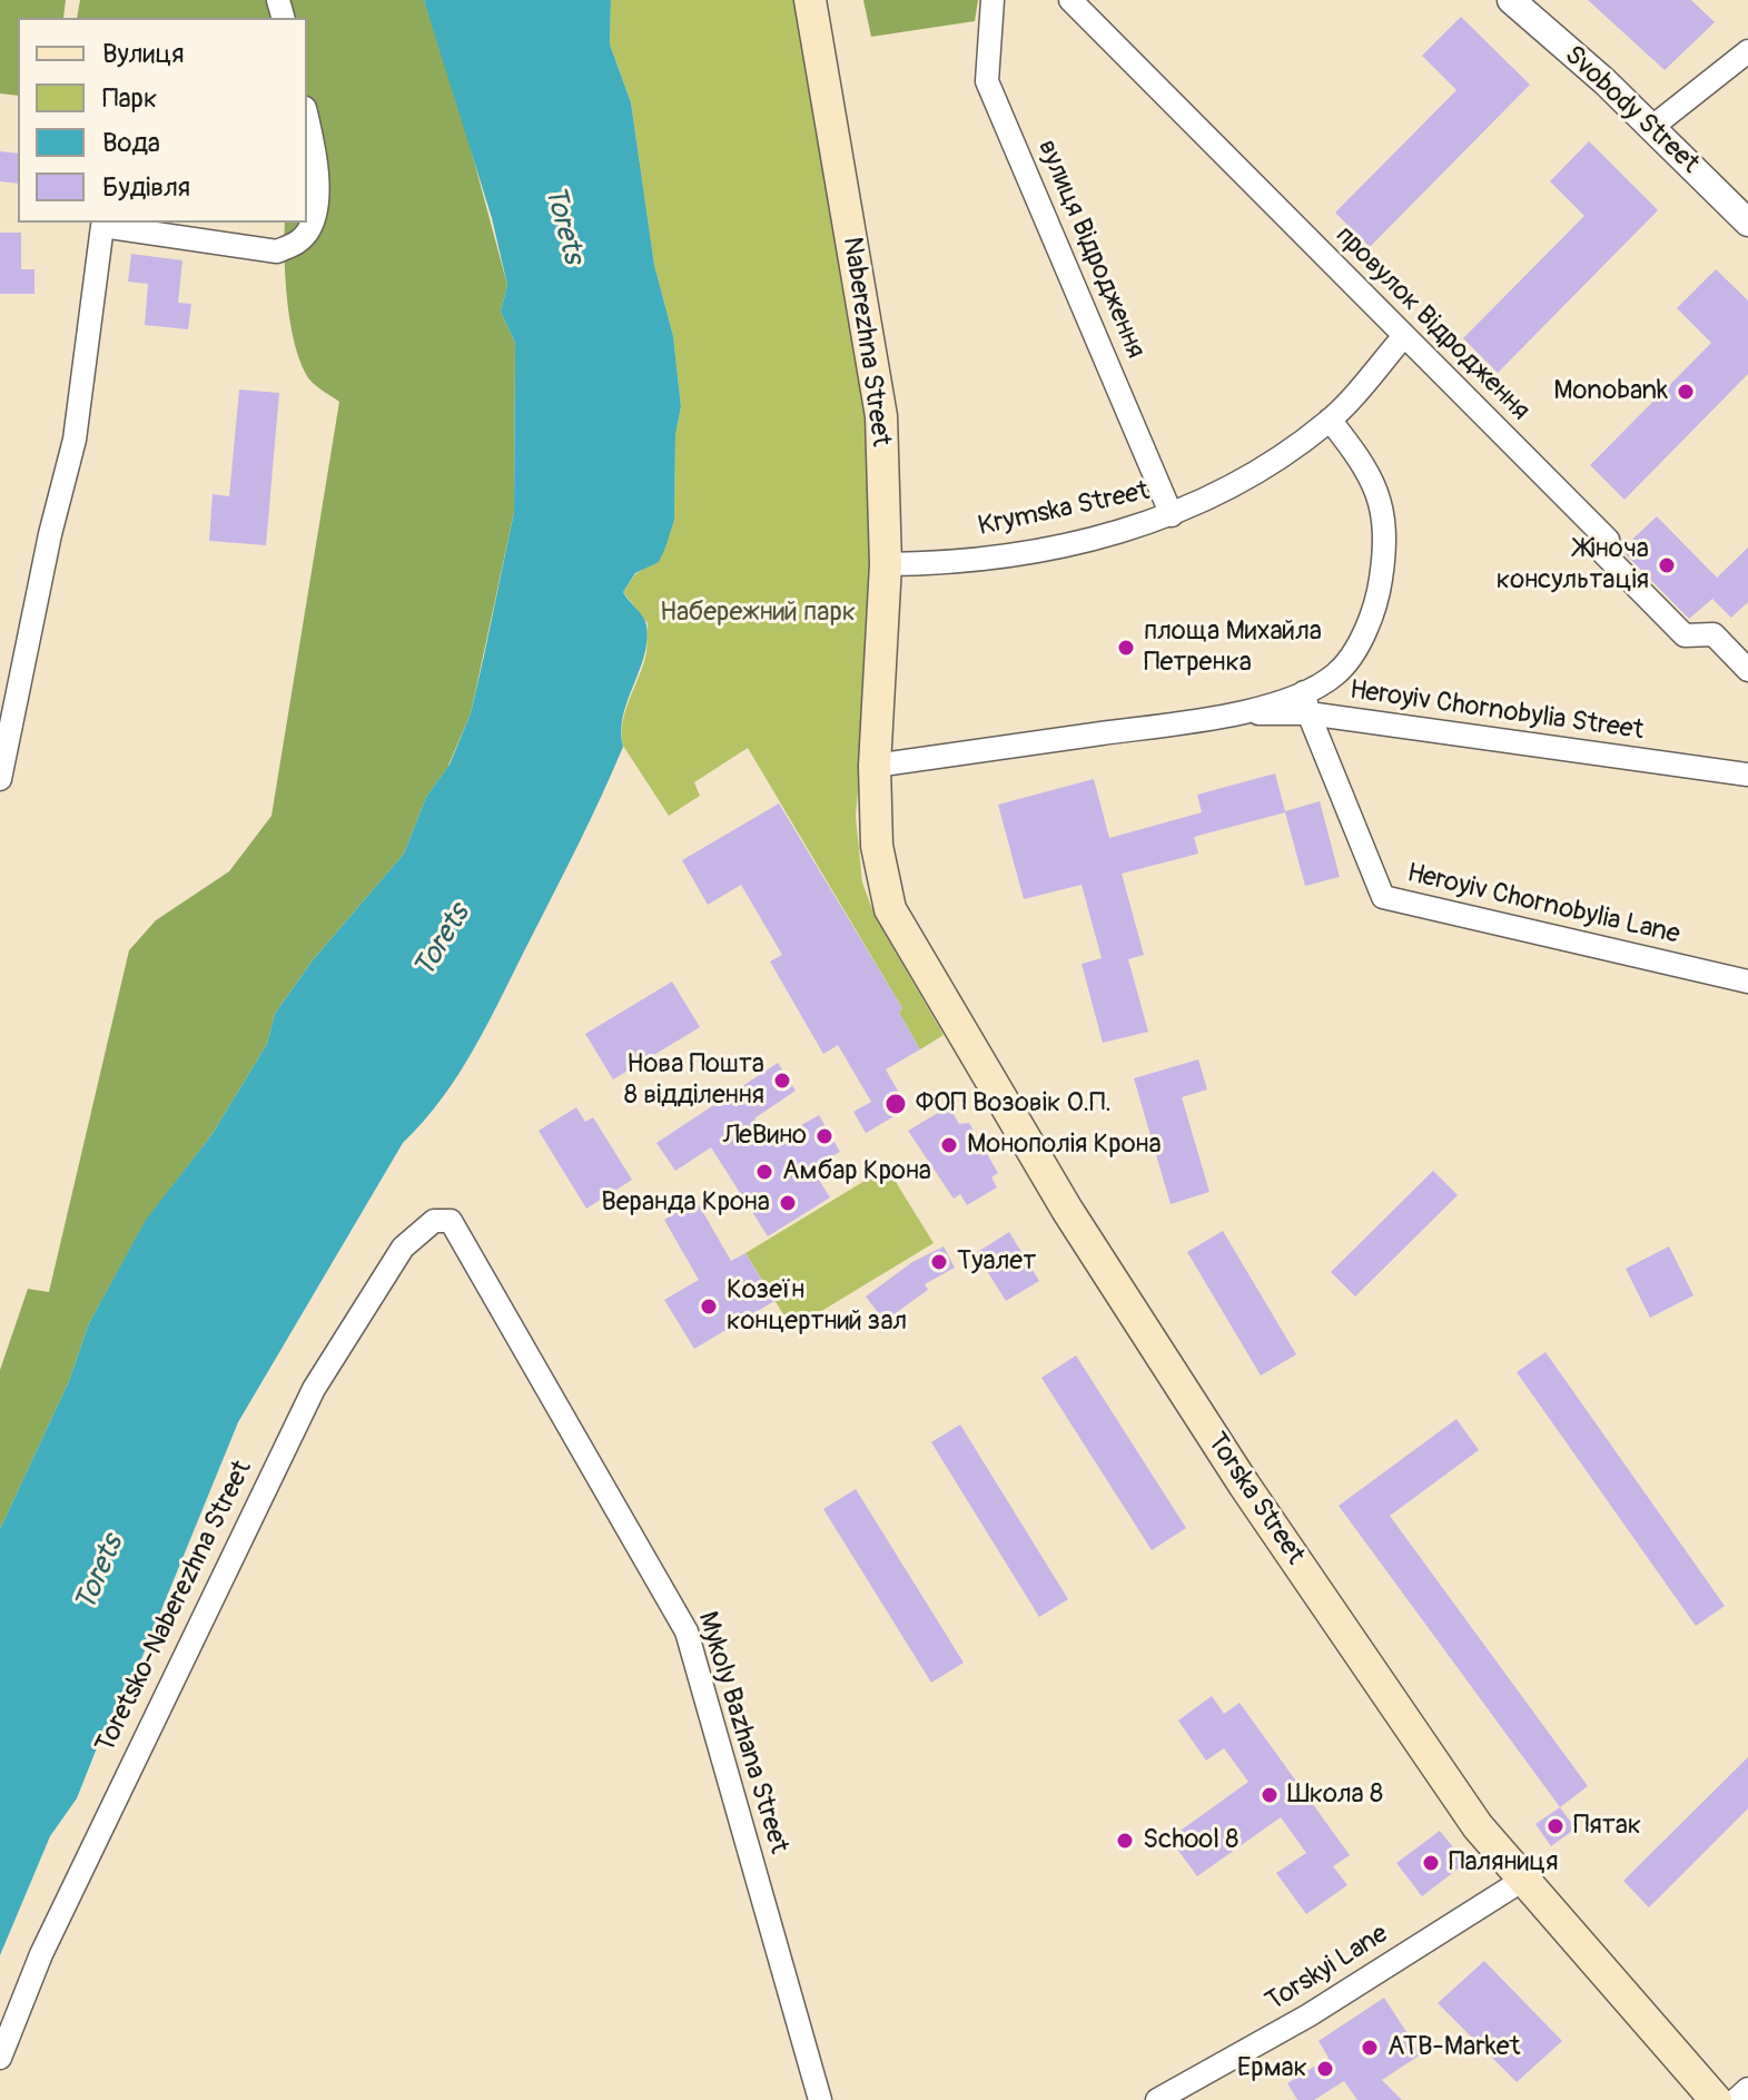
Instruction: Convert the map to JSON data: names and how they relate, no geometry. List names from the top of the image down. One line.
{"streets":{"main road":["Naberezhna Street","Torska Street"],"street":["Svobody Street","вулиця Відродження","провулок Відродження","Krymska Street","Heroyiv Chornobylia Street","Heroyiv Chornobylia Lane","Toretsko-Naberezhna Street","Mykoly Bazhana Street","Torskyi Lane"]},"crossings":[["вулиця Відродження","Krymska Street"],["провулок Відродження","Krymska Street"],["Naberezhna Street","Krymska Street"],["Naberezhna Street","Torska Street"],["Heroyiv Chornobylia Street","Heroyiv Chornobylia Lane"],["Torska Street","Torskyi Lane"],["Toretsko-Naberezhna Street","Mykoly Bazhana Street"]],"water":["Torets"],"parks":["Набережний парк"],"places":["Monobank","Жіноча консультація","площа Михайла Петренка","Нова Пошта 8 відділення","ФОП Возовік О.П.","ЛеВино","Монополія Крона","Амбар Крона","Веранда Крона","Туалет","Козеїн концертний зал","Школа 8","Пятак","School 8","Паляниця","ATB-Market","Ермак"],"legend":["Вулиця","Парк","Вода","Будівля"]}
